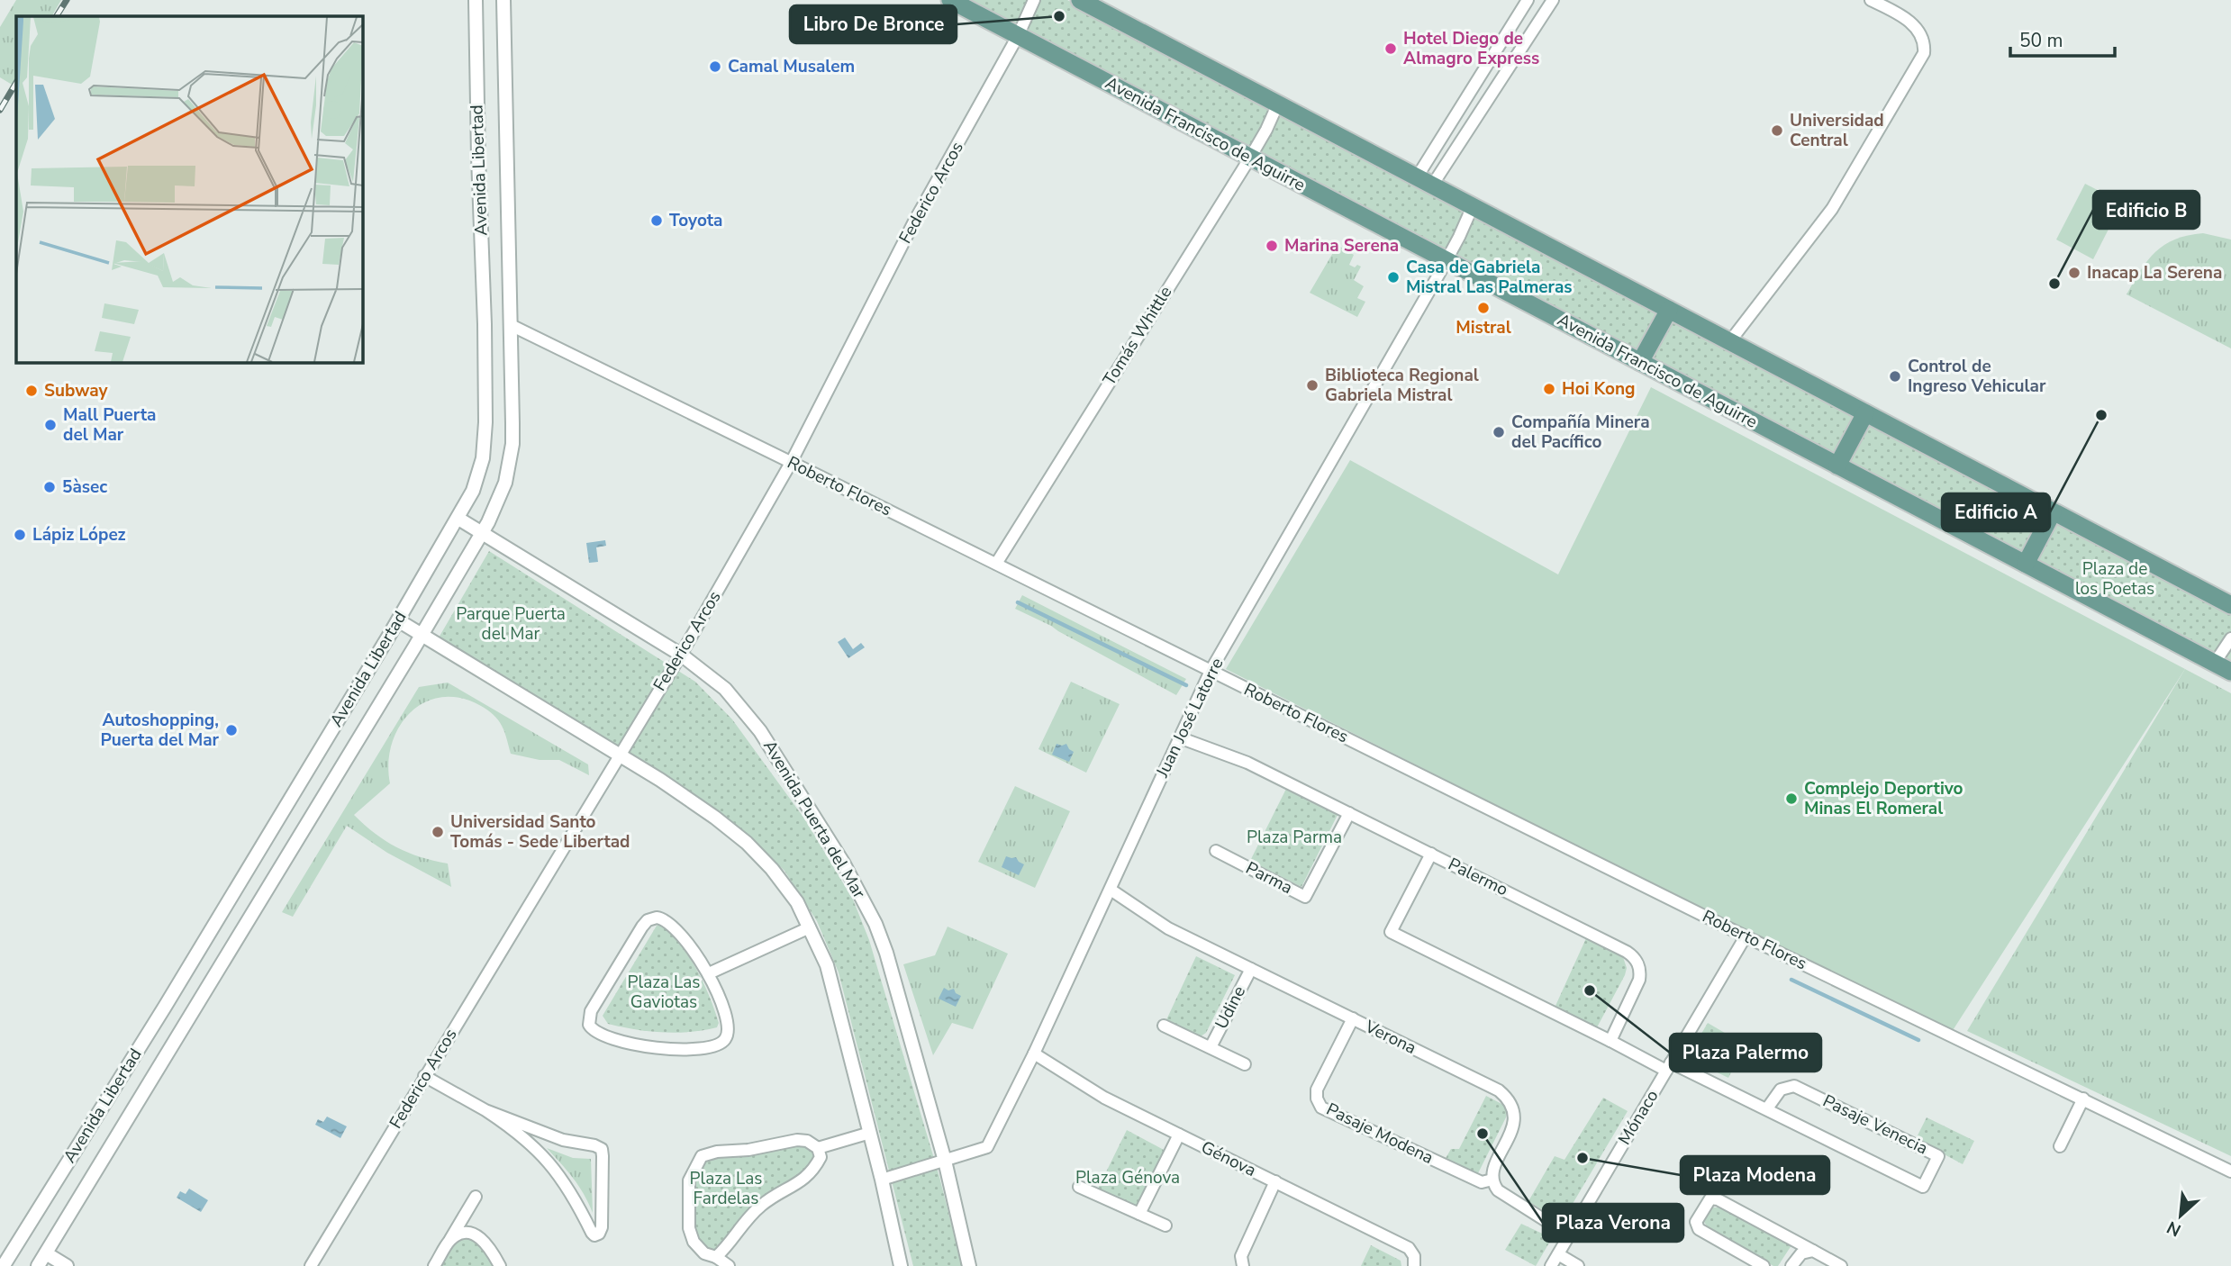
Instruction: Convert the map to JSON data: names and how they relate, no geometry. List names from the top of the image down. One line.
{"streets":{"main road":["Avenida Francisco de Aguirre"],"street":["Avenida Libertad","Federico Arcos","Tomás Whittle","Roberto Flores","Juan José Latorre","Avenida Puerta del Mar","Palermo","Parma","Udine","Verona","Mónaco","Pasaje Venecia","Pasaje Modena","Génova"]},"crossings":[["Avenida Francisco de Aguirre","Federico Arcos"],["Avenida Francisco de Aguirre","Tomás Whittle"],["Avenida Francisco de Aguirre","Juan José Latorre"],["Avenida Libertad","Roberto Flores"],["Avenida Libertad","Avenida Puerta del Mar"],["Federico Arcos","Roberto Flores"],["Federico Arcos","Avenida Puerta del Mar"],["Tomás Whittle","Roberto Flores"],["Roberto Flores","Juan José Latorre"],["Roberto Flores","Mónaco"],["Juan José Latorre","Avenida Puerta del Mar"],["Juan José Latorre","Palermo"],["Juan José Latorre","Verona"],["Juan José Latorre","Génova"],["Palermo","Parma"],["Udine","Verona"],["Verona","Pasaje Modena"],["Mónaco","Pasaje Venecia"]],"parks":["Plaza de los Poetas","Parque Puerta del Mar","Plaza Parma","Plaza Las Gaviotas","Plaza Génova","Plaza Las Fardelas"],"places":["Libro De Bronce","Hotel Diego de Almagro Express","Camal Musalem","Universidad Central","Toyota","Marina Serena","Inacap La Serena","Casa de Gabriela Mistral Las Palmeras","Edificio B","Mistral","Control de Ingreso Vehicular","Biblioteca Regional Gabriela Mistral","Hoi Kong","Subway","Edificio A","Mall Puerta del Mar","Compañía Minera del Pacífico","5àsec","Lápiz López","Autoshopping, Puerta del Mar","Complejo Deportivo Minas El Romeral","Universidad Santo Tomás - Sede Libertad","Plaza Palermo","Plaza Verona","Plaza Modena"],"scale_bar":"50 m","north":"bottom left"}
